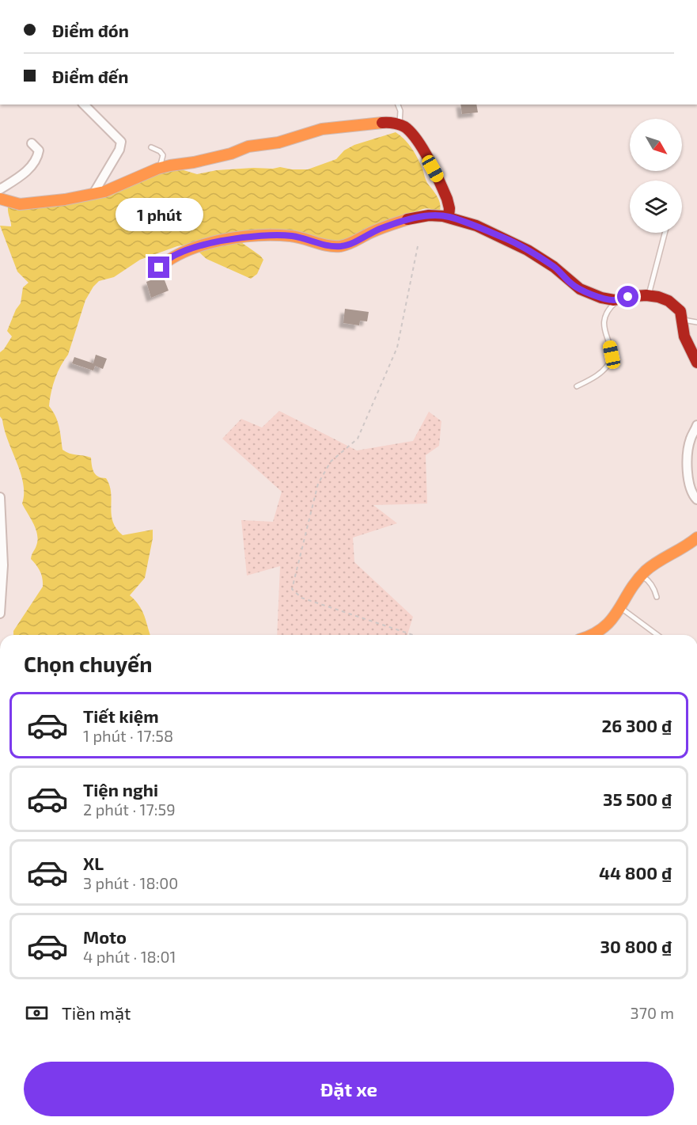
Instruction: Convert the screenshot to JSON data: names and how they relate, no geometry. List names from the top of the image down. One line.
{"north":"bottom right","page":{"banner":["Điểm đón","Điểm đến"],"bubble":"1 phút","heading":"Chọn chuyến","list":[{"name":"Tiết kiệm","note":"1 phút · 17:58","value":"26 300 ₫"},{"name":"Tiện nghi","note":"2 phút · 17:59","value":"35 500 ₫"},{"name":"XL","note":"3 phút · 18:00","value":"44 800 ₫"},{"name":"Moto","note":"4 phút · 18:01","value":"30 800 ₫"}],"pay":["Tiền mặt","370 m"],"buttons":"Đặt xe"}}
